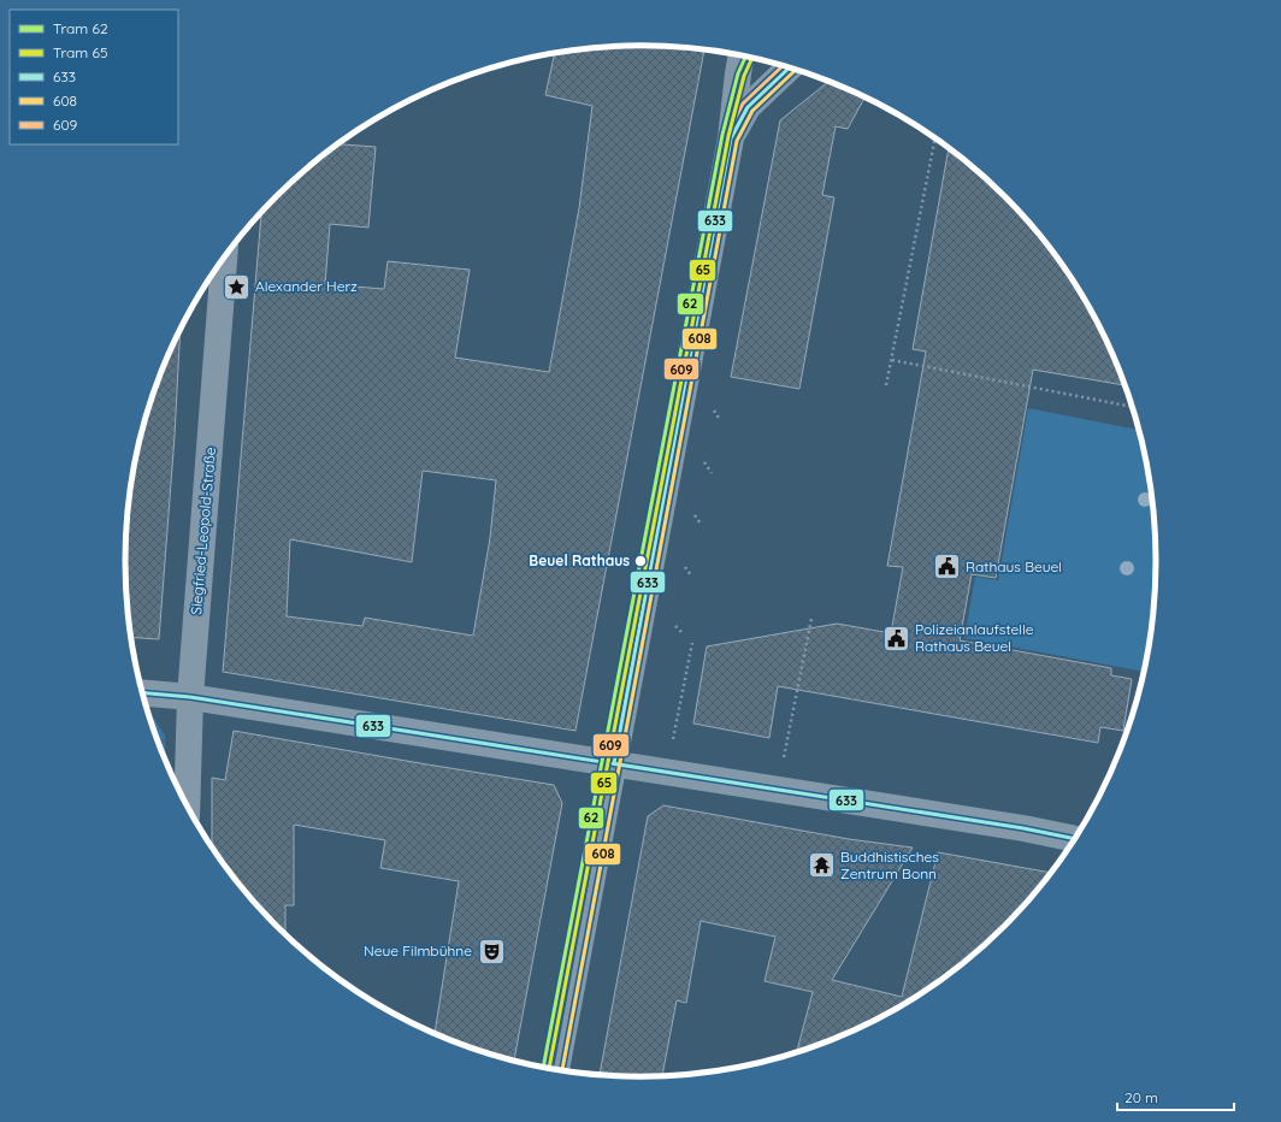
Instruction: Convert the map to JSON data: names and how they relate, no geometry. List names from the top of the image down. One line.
{"streets":{"street":["Siegfried-Leopold-Straße"]},"places":{"place":["Alexander Herz"],"other":["Beuel Rathaus"],"public building":["Rathaus Beuel","Polizeianlaufstelle Rathaus Beuel"],"temple":["Buddhistisches Zentrum Bonn"],"theatre":["Neue Filmbühne"]},"lines":["tram line 62","tram line 65","transit line 609","transit line 633","transit line 608"],"legend":["Tram 62","Tram 65","633","608","609"],"scale_bar":"20 m"}
